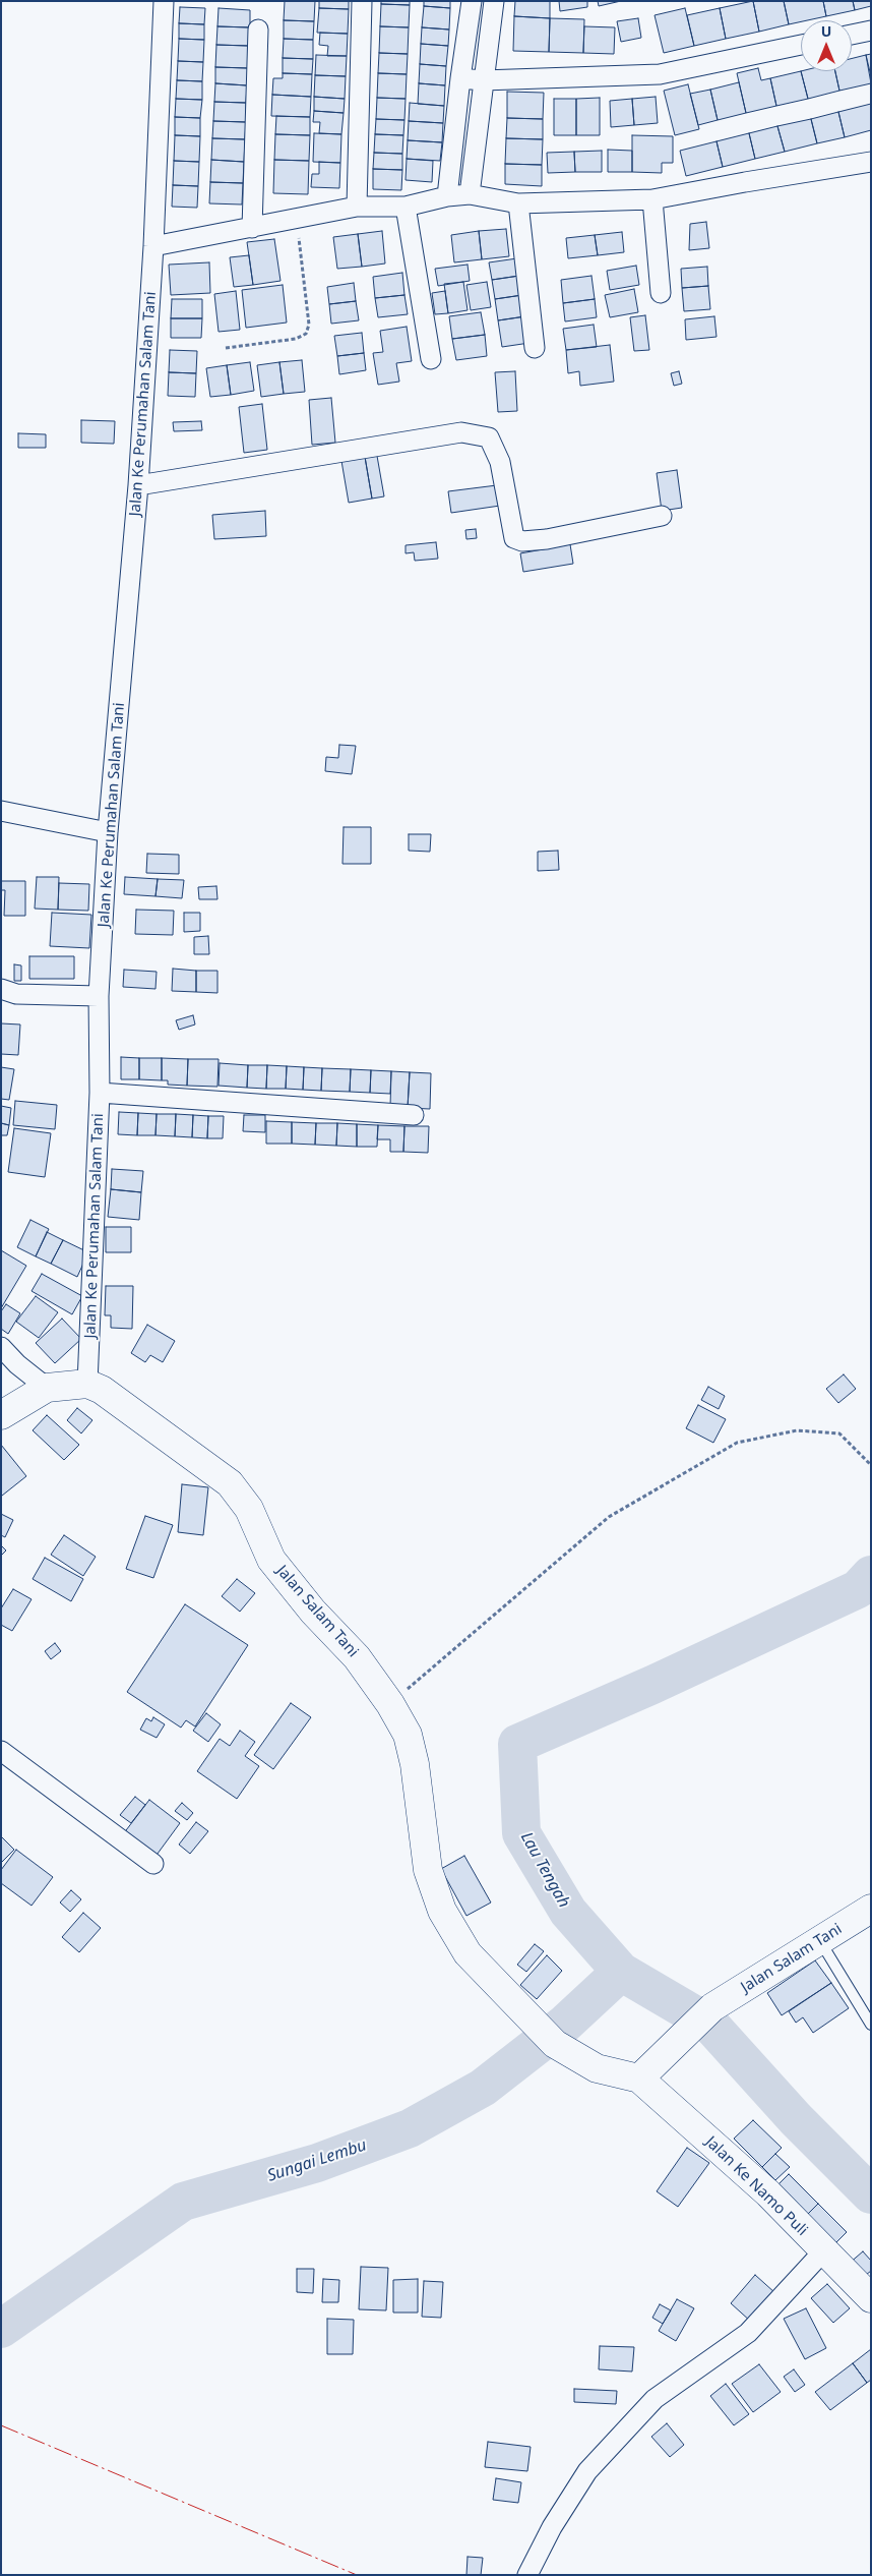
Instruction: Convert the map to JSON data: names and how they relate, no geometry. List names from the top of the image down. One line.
{"streets":{"street":["Jalan Ke Perumahan Salam Tani","Jalan Salam Tani","Jalan Ke Namo Puli"]},"crossings":[["Jalan Ke Perumahan Salam Tani","Jalan Salam Tani"],["Jalan Salam Tani","Jalan Ke Namo Puli"]],"water":["Lau Tengah","Sungai Lembu"],"north":"top"}
